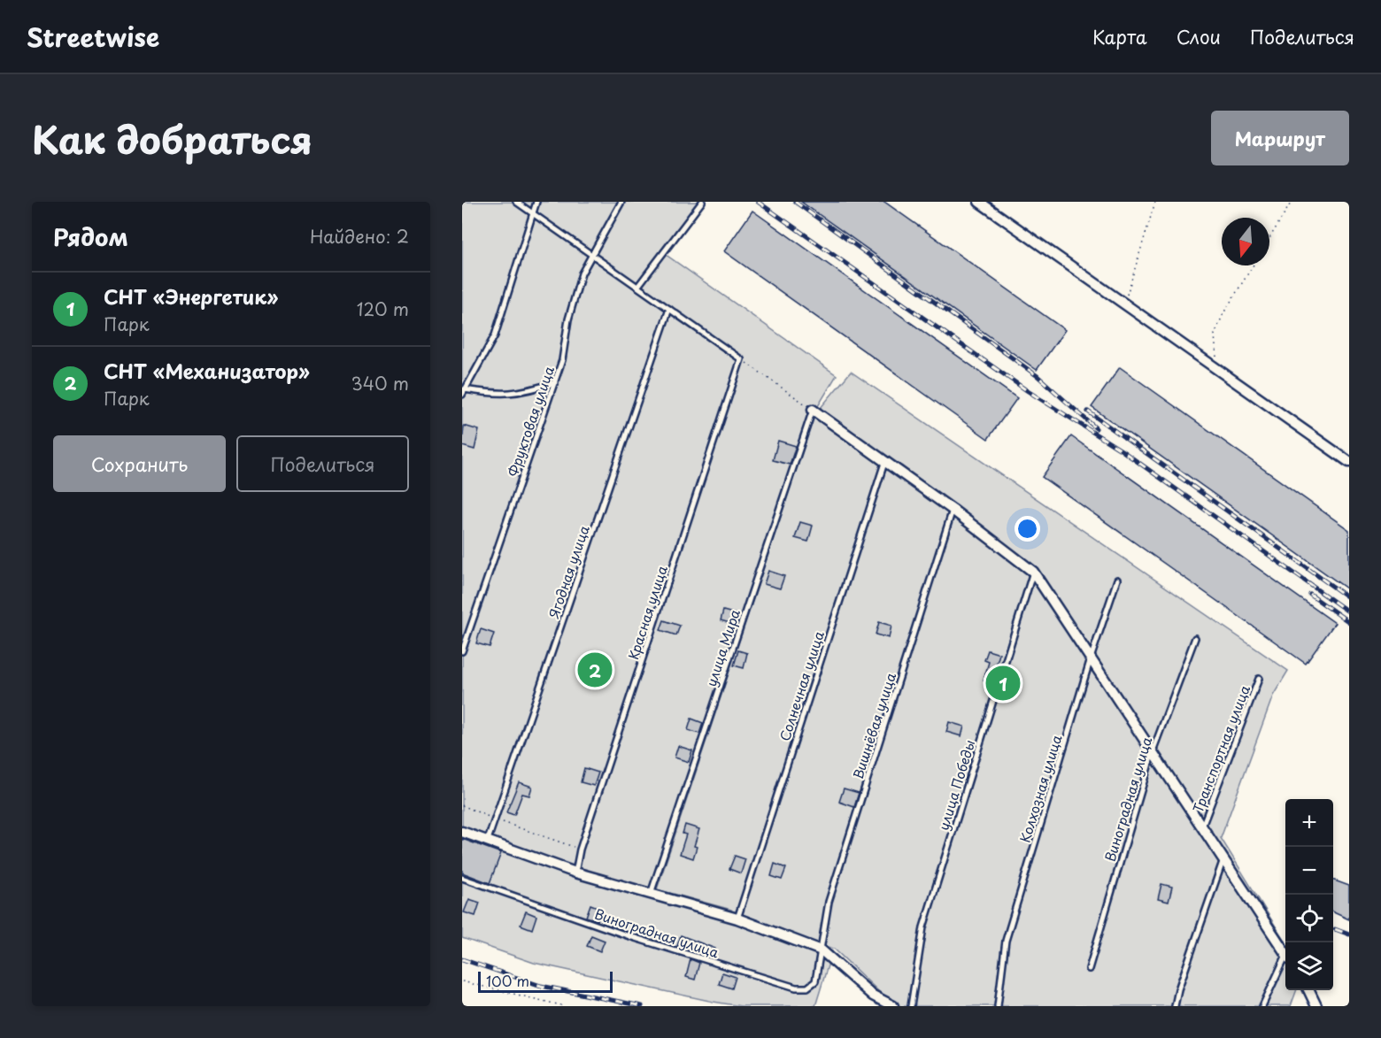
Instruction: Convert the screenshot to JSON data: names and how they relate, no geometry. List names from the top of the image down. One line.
{"streets":{"lane":["Фруктовая улица","Ягодная улица","Красная улица","улица Мира","Солнечная улица","Вишнёвая улица","Транспортная улица","улица Победы","Колхозная улица","Виноградная улица"]},"crossings":[["Вишнёвая улица","Виноградная улица"]],"scale_bar":"100 m","north":"bottom","page":{"header":"Streetwise","nav":["Карта","Слои","Поделиться"],"title":"Как добраться","buttons":["Маршрут",["Сохранить","Поделиться"]],"heading":["Рядом","Найдено: 2"],"list":[{"mark":"1","name":"СНТ «Энергетик»","note":"Парк","value":"120 m"},{"mark":"2","name":"СНТ «Механизатор»","note":"Парк","value":"340 m"}],"pins":["2","1"],"map_buttons":["+","−"],"scale":"100 m"}}
